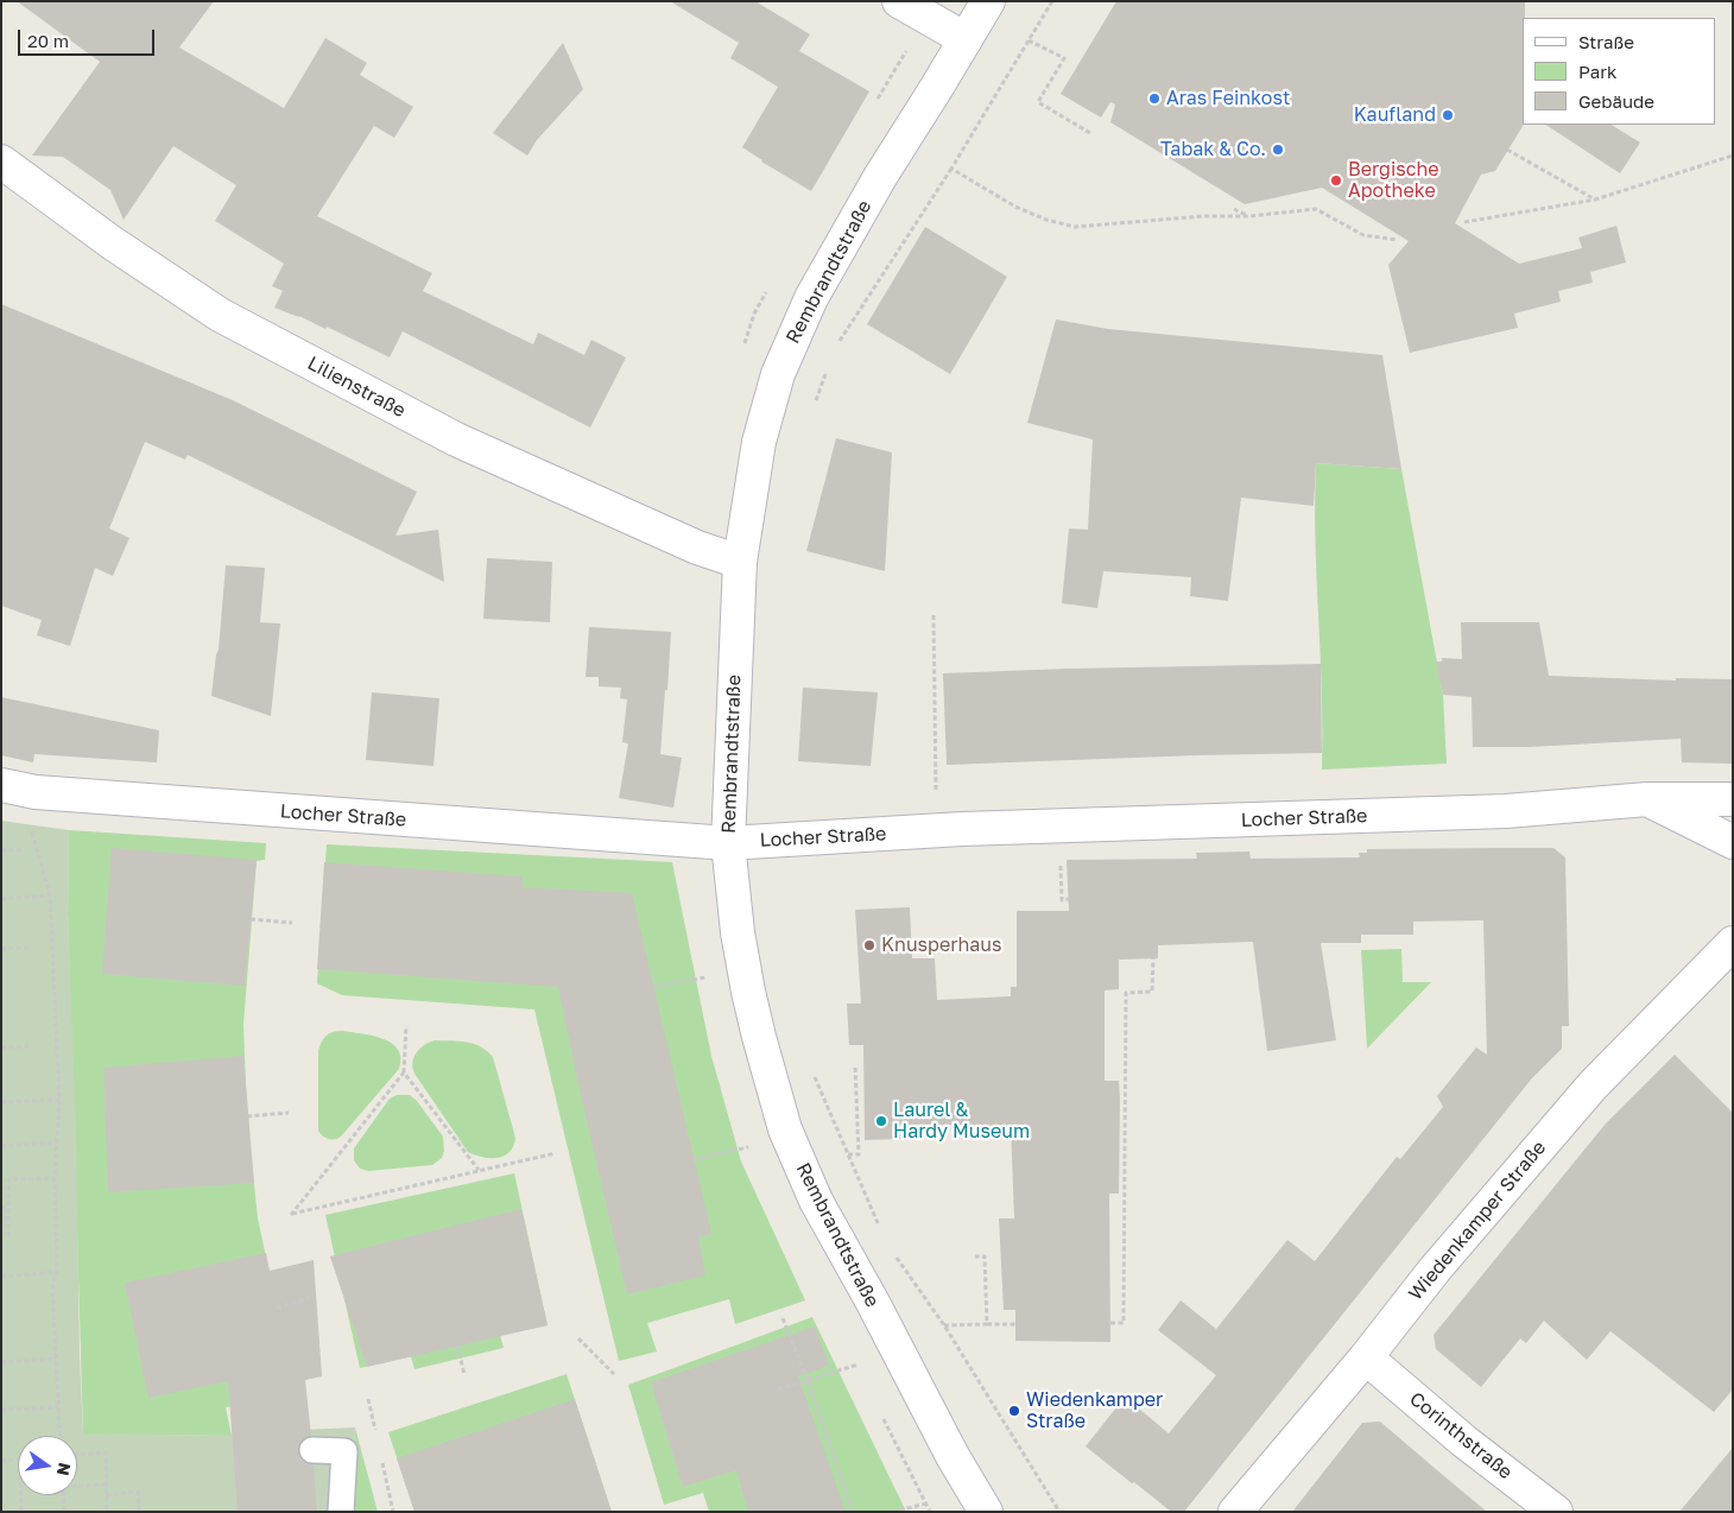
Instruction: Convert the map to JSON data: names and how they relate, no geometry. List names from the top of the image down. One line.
{"streets":{"street":["Rembrandtstraße","Lilienstraße","Locher Straße","Wiedenkamper Straße","Corinthstraße"]},"crossings":[["Rembrandtstraße","Lilienstraße"],["Rembrandtstraße","Locher Straße"],["Wiedenkamper Straße","Corinthstraße"]],"places":["Aras Feinkost","Kaufland","Tabak & Co.","Bergische Apotheke","Knusperhaus","Laurel & Hardy Museum","Wiedenkamper Straße"],"legend":["Straße","Park","Gebäude"],"scale_bar":"20 m","north":"right"}
